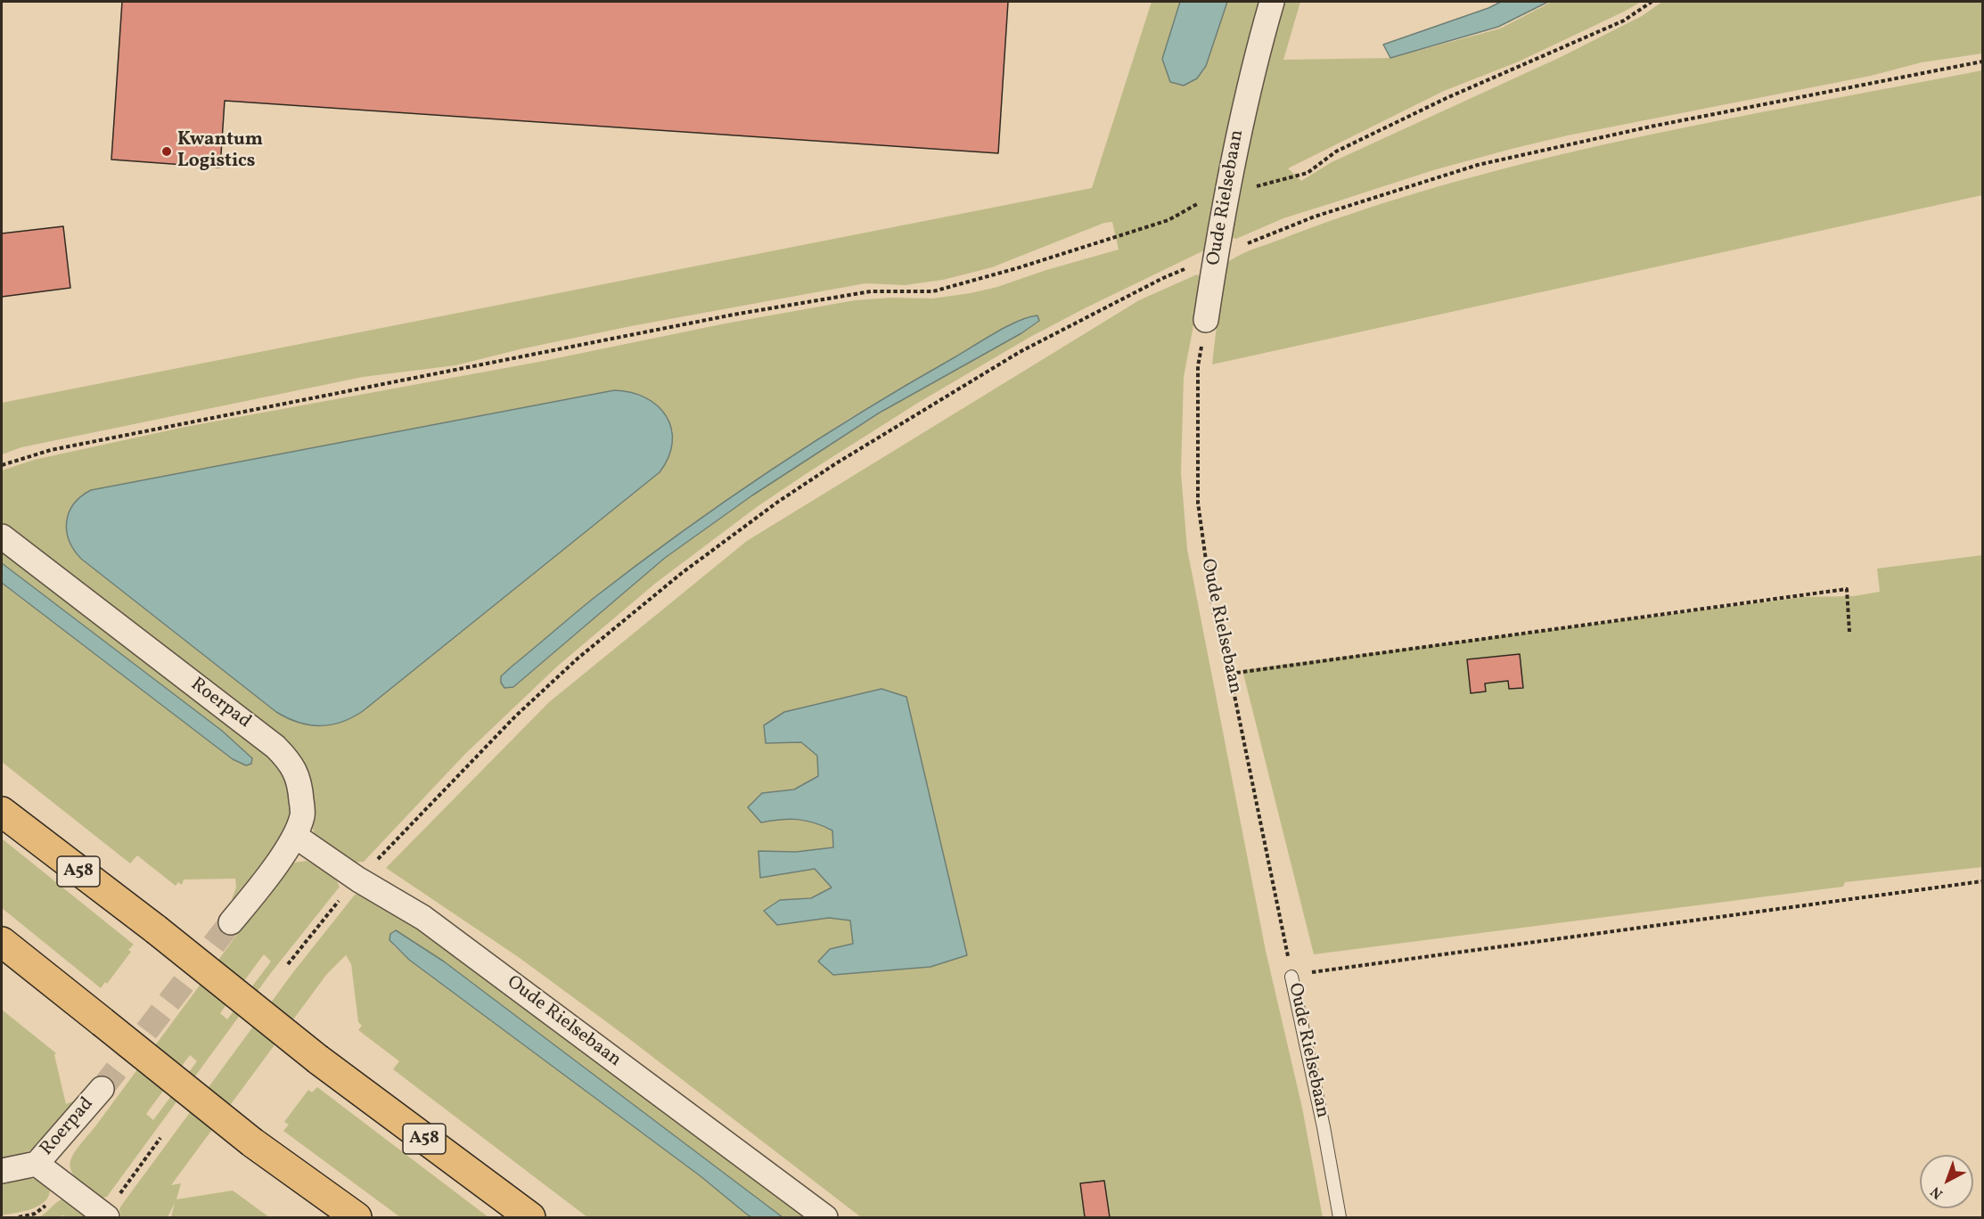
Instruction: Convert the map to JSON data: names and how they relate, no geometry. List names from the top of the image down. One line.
{"streets":{"highway":["A58"],"street":["Oude Rielsebaan","Roerpad"]},"crossings":[["Oude Rielsebaan","Roerpad"]],"places":["Kwantum Logistics"],"north":"bottom left"}
